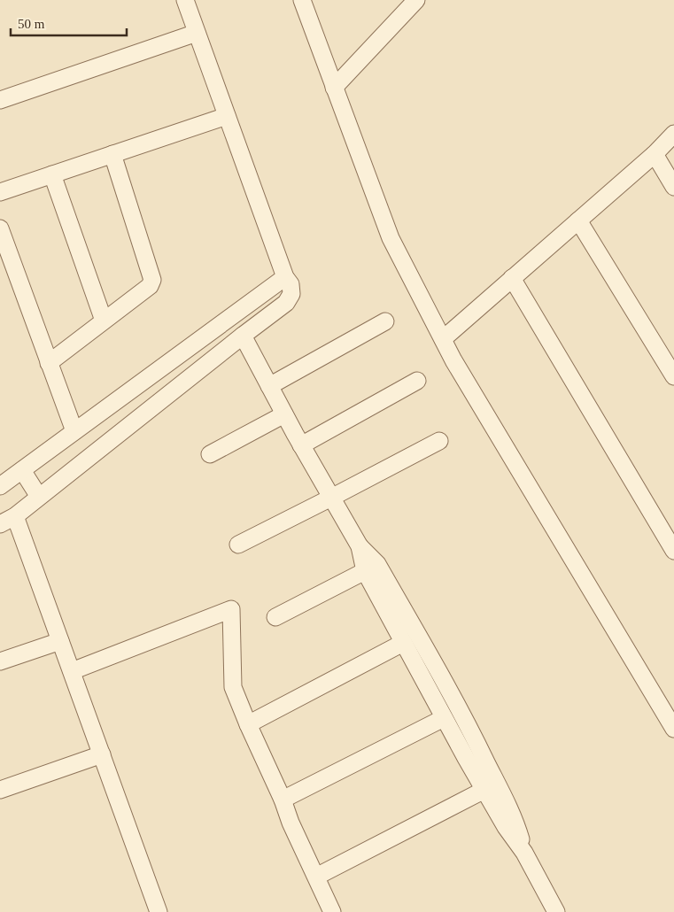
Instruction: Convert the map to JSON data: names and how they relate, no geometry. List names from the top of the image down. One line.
{"scale_bar":"50 m"}
